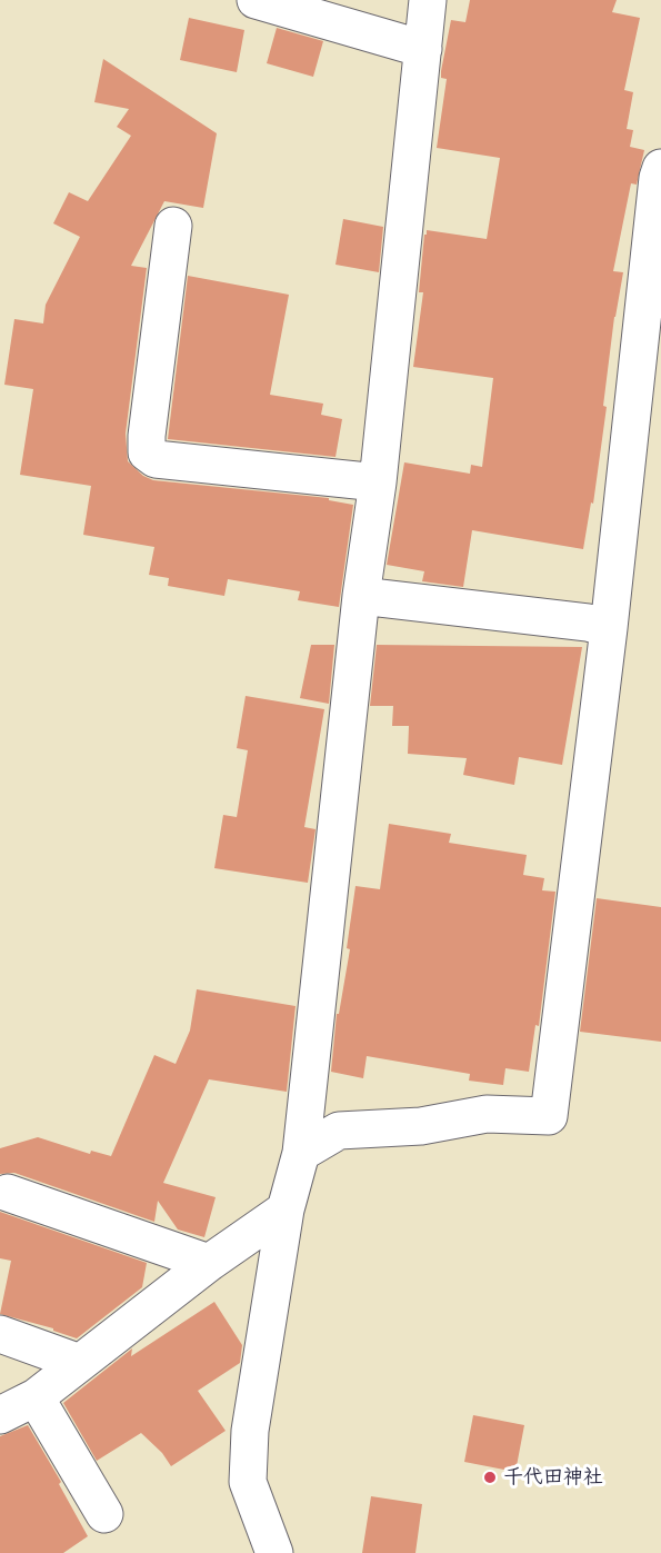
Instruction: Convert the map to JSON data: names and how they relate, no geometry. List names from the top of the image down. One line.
{"places":["千代田神社"]}
